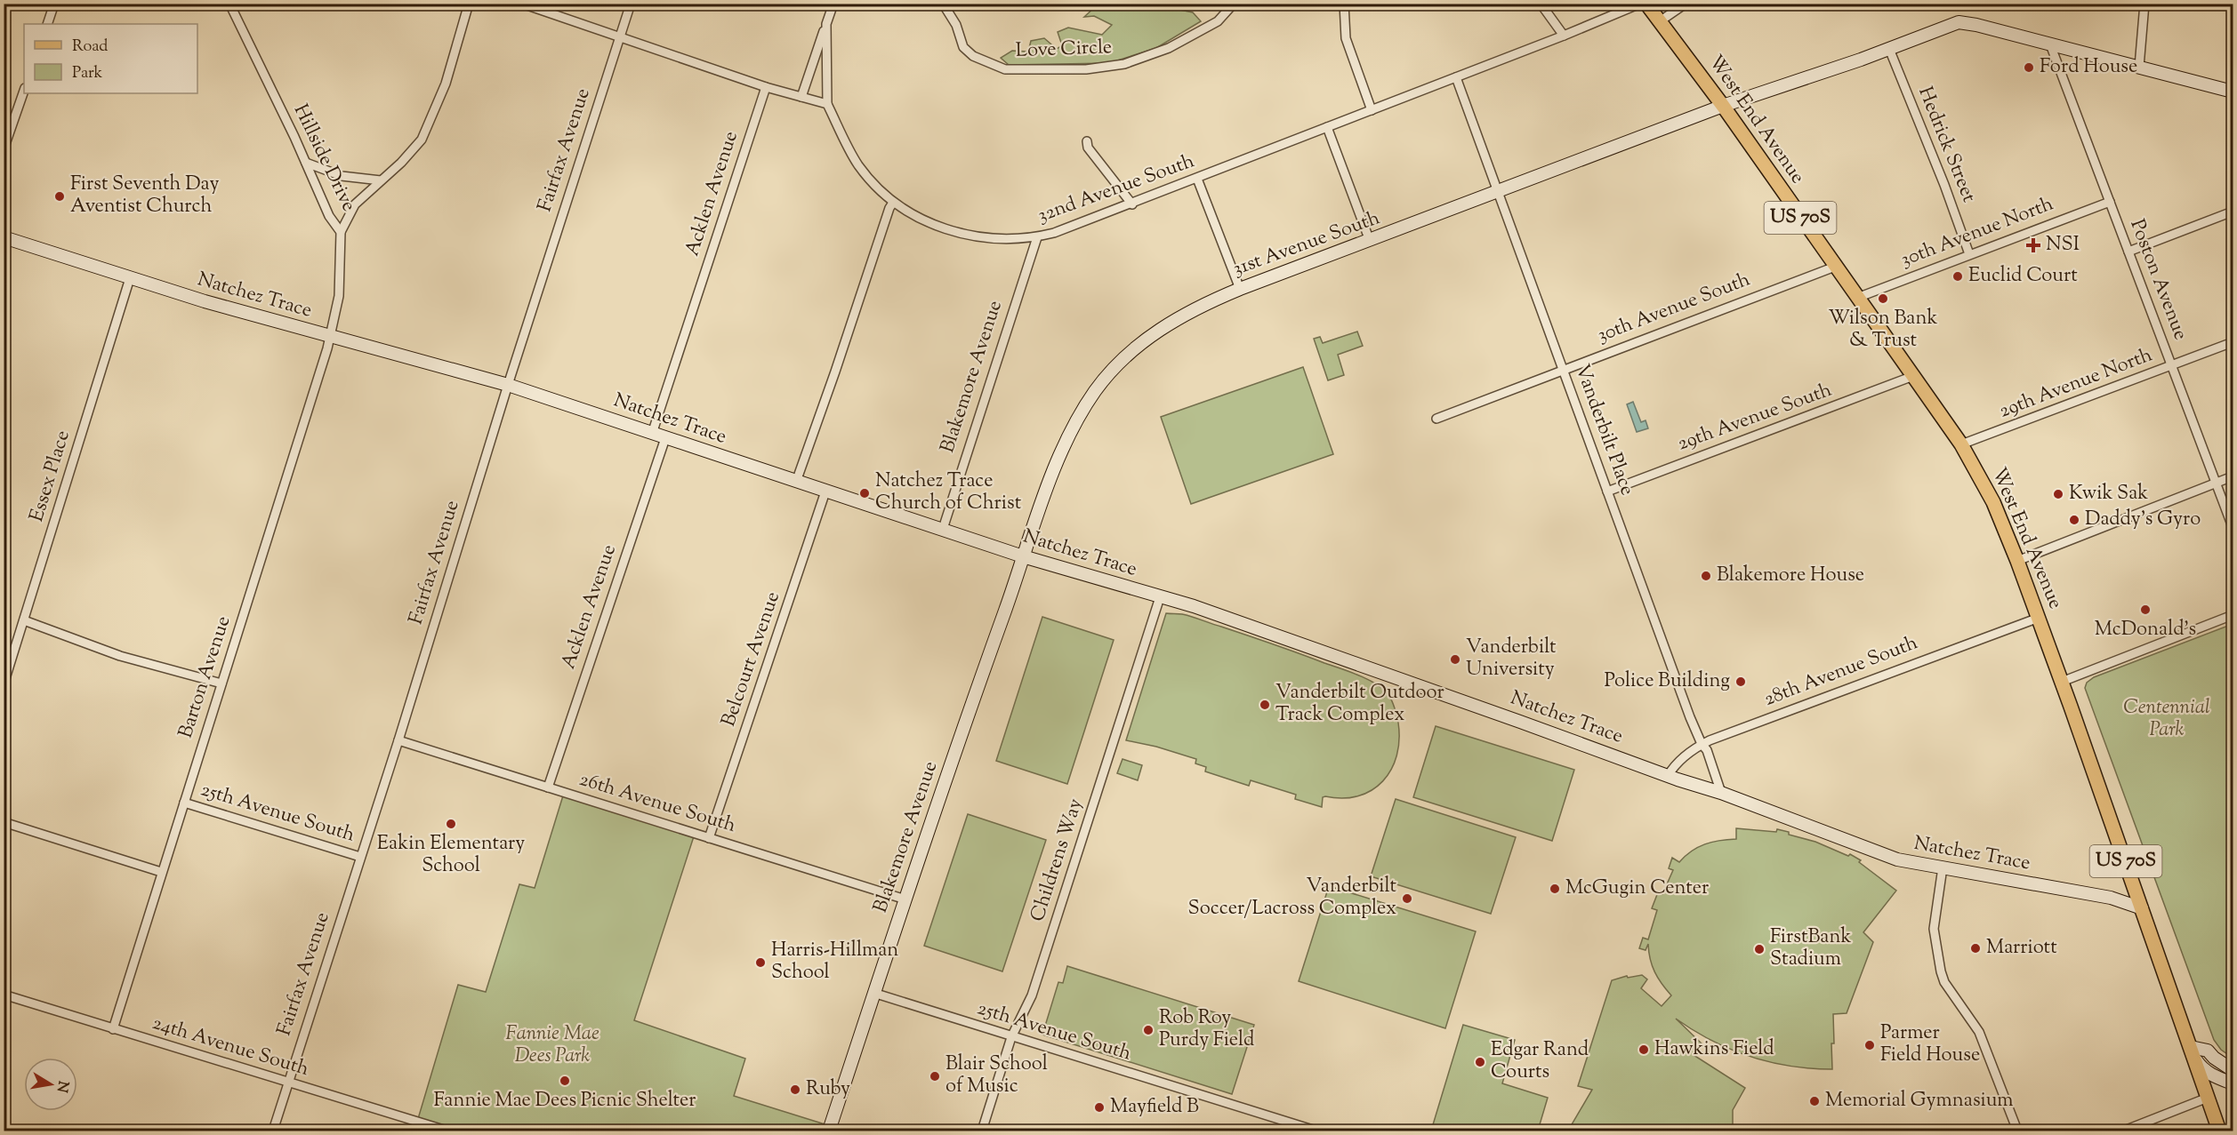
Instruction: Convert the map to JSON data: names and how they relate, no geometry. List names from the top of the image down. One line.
{"streets":{"main road":["West End Avenue","US 70S","31st Avenue South","Natchez Trace","Blakemore Avenue"],"street":["Love Circle","Hedrick Street","Fairfax Avenue","Hillside Drive","32nd Avenue South","Acklen Avenue","30th Avenue North","Poston Avenue","30th Avenue South","29th Avenue North","29th Avenue South","Vanderbilt Place","Essex Place","Belcourt Avenue","28th Avenue South","Barton Avenue","26th Avenue South","25th Avenue South","Childrens Way","24th Avenue South"]},"crossings":[["West End Avenue","30th Avenue North"],["West End Avenue","31st Avenue South"],["West End Avenue","Natchez Trace"],["West End Avenue","30th Avenue South"],["West End Avenue","29th Avenue North"],["West End Avenue","29th Avenue South"],["West End Avenue","28th Avenue South"],["Hedrick Street","30th Avenue North"],["Hedrick Street","31st Avenue South"],["Fairfax Avenue","Natchez Trace"],["Fairfax Avenue","26th Avenue South"],["Fairfax Avenue","25th Avenue South"],["Fairfax Avenue","24th Avenue South"],["Hillside Drive","Natchez Trace"],["Hillside Drive","Barton Avenue"],["32nd Avenue South","Blakemore Avenue"],["32nd Avenue South","Vanderbilt Place"],["Acklen Avenue","Natchez Trace"],["Acklen Avenue","26th Avenue South"],["30th Avenue North","Poston Avenue"],["31st Avenue South","Poston Avenue"],["31st Avenue South","Natchez Trace"],["31st Avenue South","Blakemore Avenue"],["31st Avenue South","Vanderbilt Place"],["Poston Avenue","29th Avenue North"],["Natchez Trace","Blakemore Avenue"],["Natchez Trace","Vanderbilt Place"],["Natchez Trace","Essex Place"],["Natchez Trace","Belcourt Avenue"],["Natchez Trace","28th Avenue South"],["Natchez Trace","Barton Avenue"],["Natchez Trace","Childrens Way"],["30th Avenue South","Vanderbilt Place"],["Blakemore Avenue","26th Avenue South"],["Blakemore Avenue","25th Avenue South"],["29th Avenue South","Vanderbilt Place"],["Vanderbilt Place","28th Avenue South"],["Belcourt Avenue","26th Avenue South"],["Barton Avenue","25th Avenue South"],["Barton Avenue","24th Avenue South"],["25th Avenue South","Childrens Way"]],"parks":["Centennial Park","Fannie Mae Dees Park"],"places":{"other":["Ford House","First Seventh Day Aventist Church","Euclid Court","Wilson Bank & Trust","Natchez Trace Church of Christ","Kwik Sak","Daddy's Gyro","Blakemore House","McDonald's","Vanderbilt University","Police Building","Vanderbilt Outdoor Track Complex","Eakin Elementary School","McGugin Center","Vanderbilt Soccer/Lacross Complex","Marriott","FirstBank Stadium","Harris-Hillman School","Rob Roy Purdy Field","Parmer Field House","Hawkins Field","Edgar Rand Courts","Blair School of Music","Fannie Mae Dees Picnic Shelter","Ruby","Memorial Gymnasium","Mayfield B"],"health":["NSI"]},"legend":["Road","Park"],"north":"right"}
